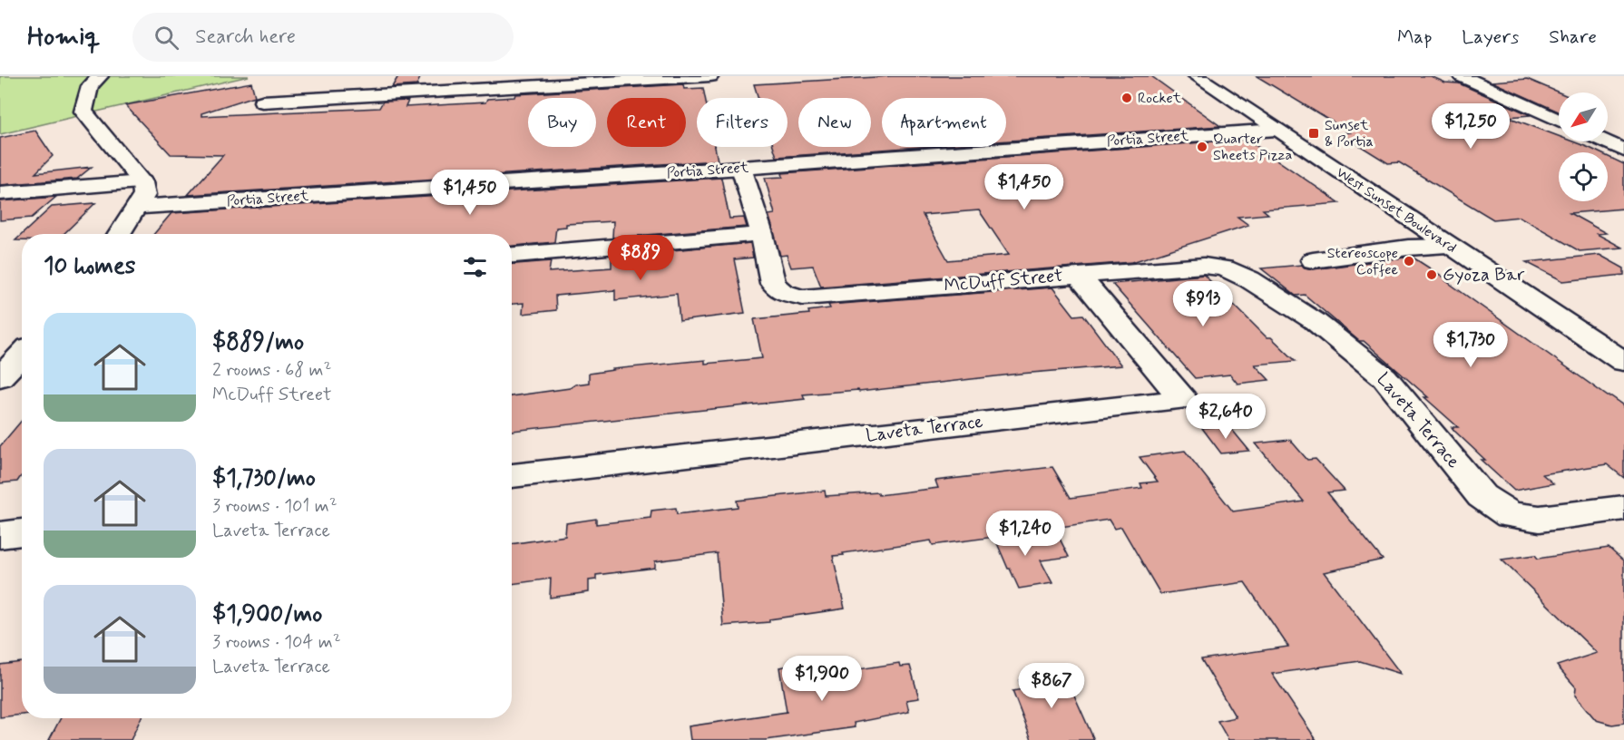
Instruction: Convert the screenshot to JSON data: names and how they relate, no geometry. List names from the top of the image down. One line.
{"streets":{"street":["Portia Street","West Sunset Boulevard","McDuff Street","Laveta Terrace"]},"crossings":[["Portia Street","West Sunset Boulevard"],["McDuff Street","Laveta Terrace"]],"places":{"other":["Rocket","Quarter Sheets Pizza","Stereoscope Coffee","Gyoza Bar"],"transit":["Sunset & Portia"]},"north":"bottom left","page":{"header":"Homiq","search":"Search here","nav":["Map","Layers","Share"],"chip":["Buy","Rent","Filters","New","Apartment"],"price":["$1,250","$1,450","$1,450","$889","$913","$1,730","$2,640","$1,240","$1,900","$867"],"heading":"10 homes","list":[{"name":"$889/mo","note":"2 rooms · 68 m² · McDuff Street"},{"name":"$1,730/mo","note":"3 rooms · 101 m² · Laveta Terrace"},{"name":"$1,900/mo","note":"3 rooms · 104 m² · Laveta Terrace"}]}}
